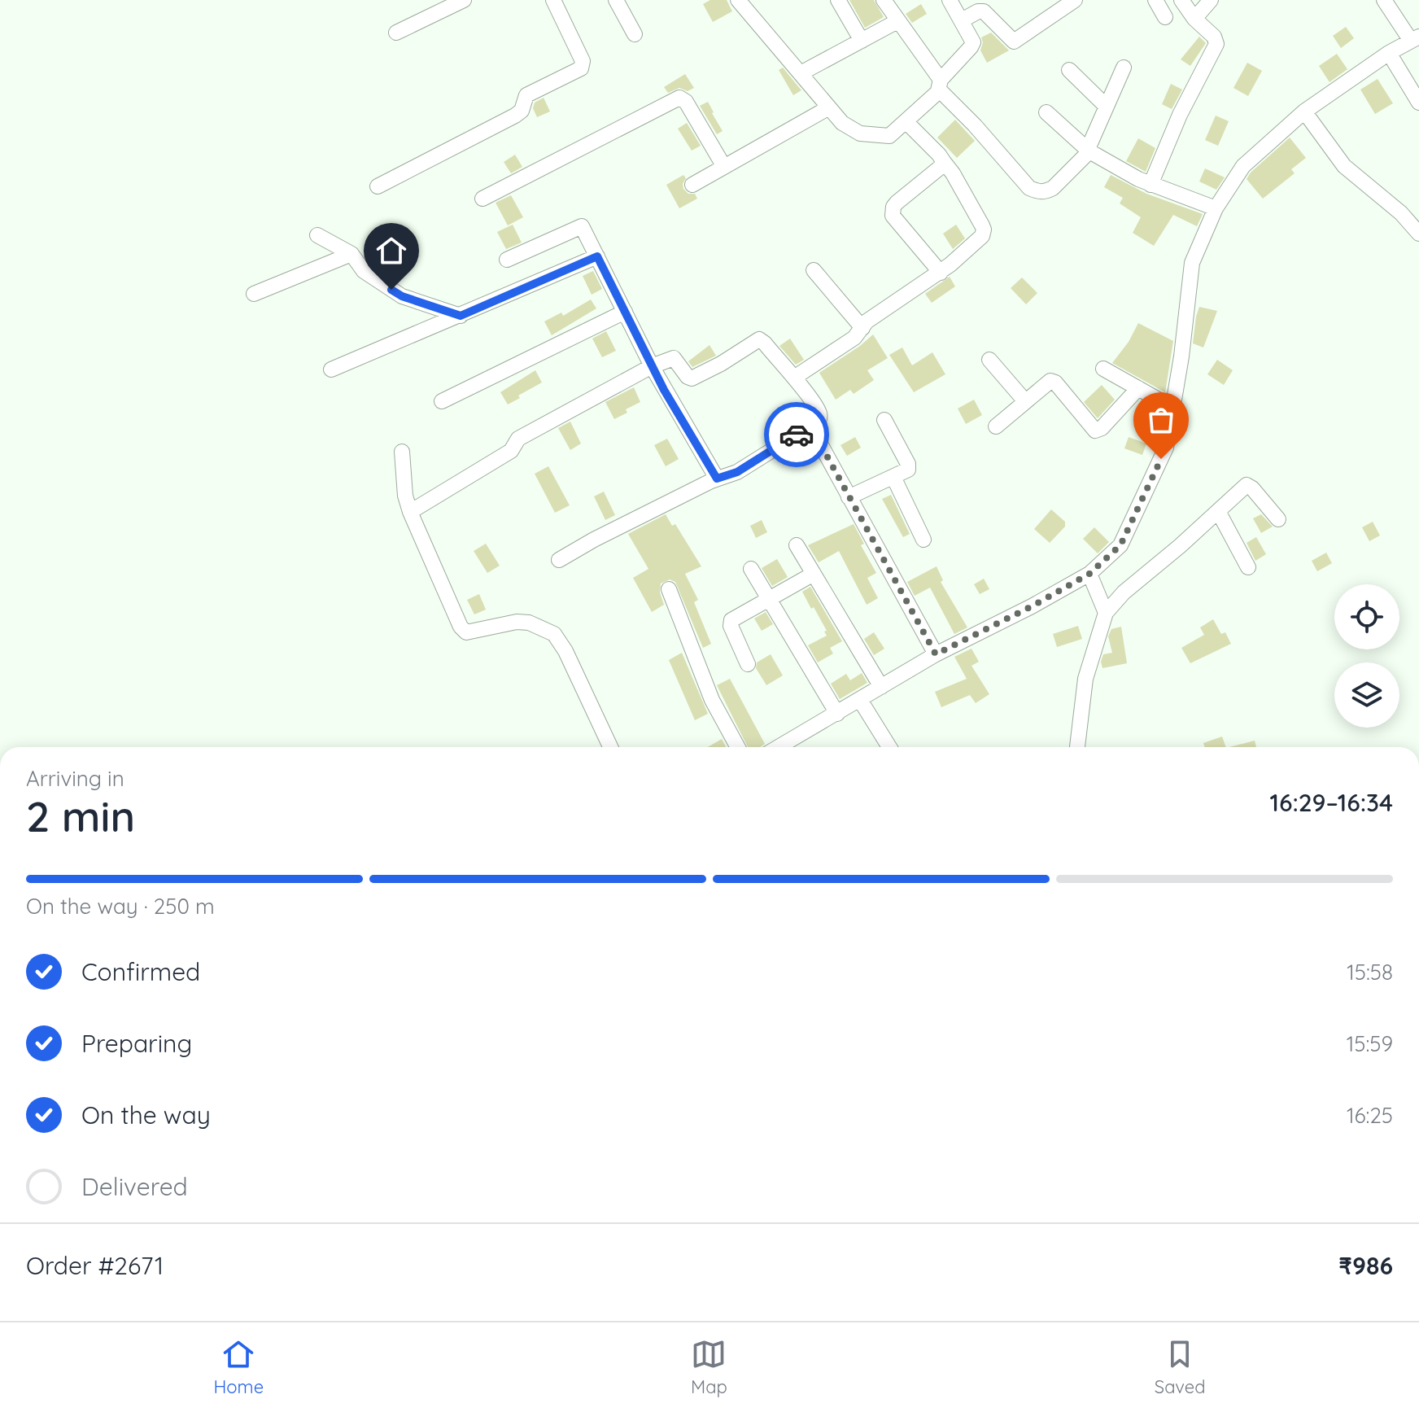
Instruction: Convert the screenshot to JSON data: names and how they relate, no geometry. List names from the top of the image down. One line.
{"page":{"heading":["2 min","Arriving in","16:29–16:34"],"panel":["Order #2671","₹986"],"bar":"On the way · 250 m","list":[["Confirmed","15:58"],["Preparing","15:59"],["On the way","16:25"],"Delivered"],"tabs":["Home","Map","Saved"]}}
